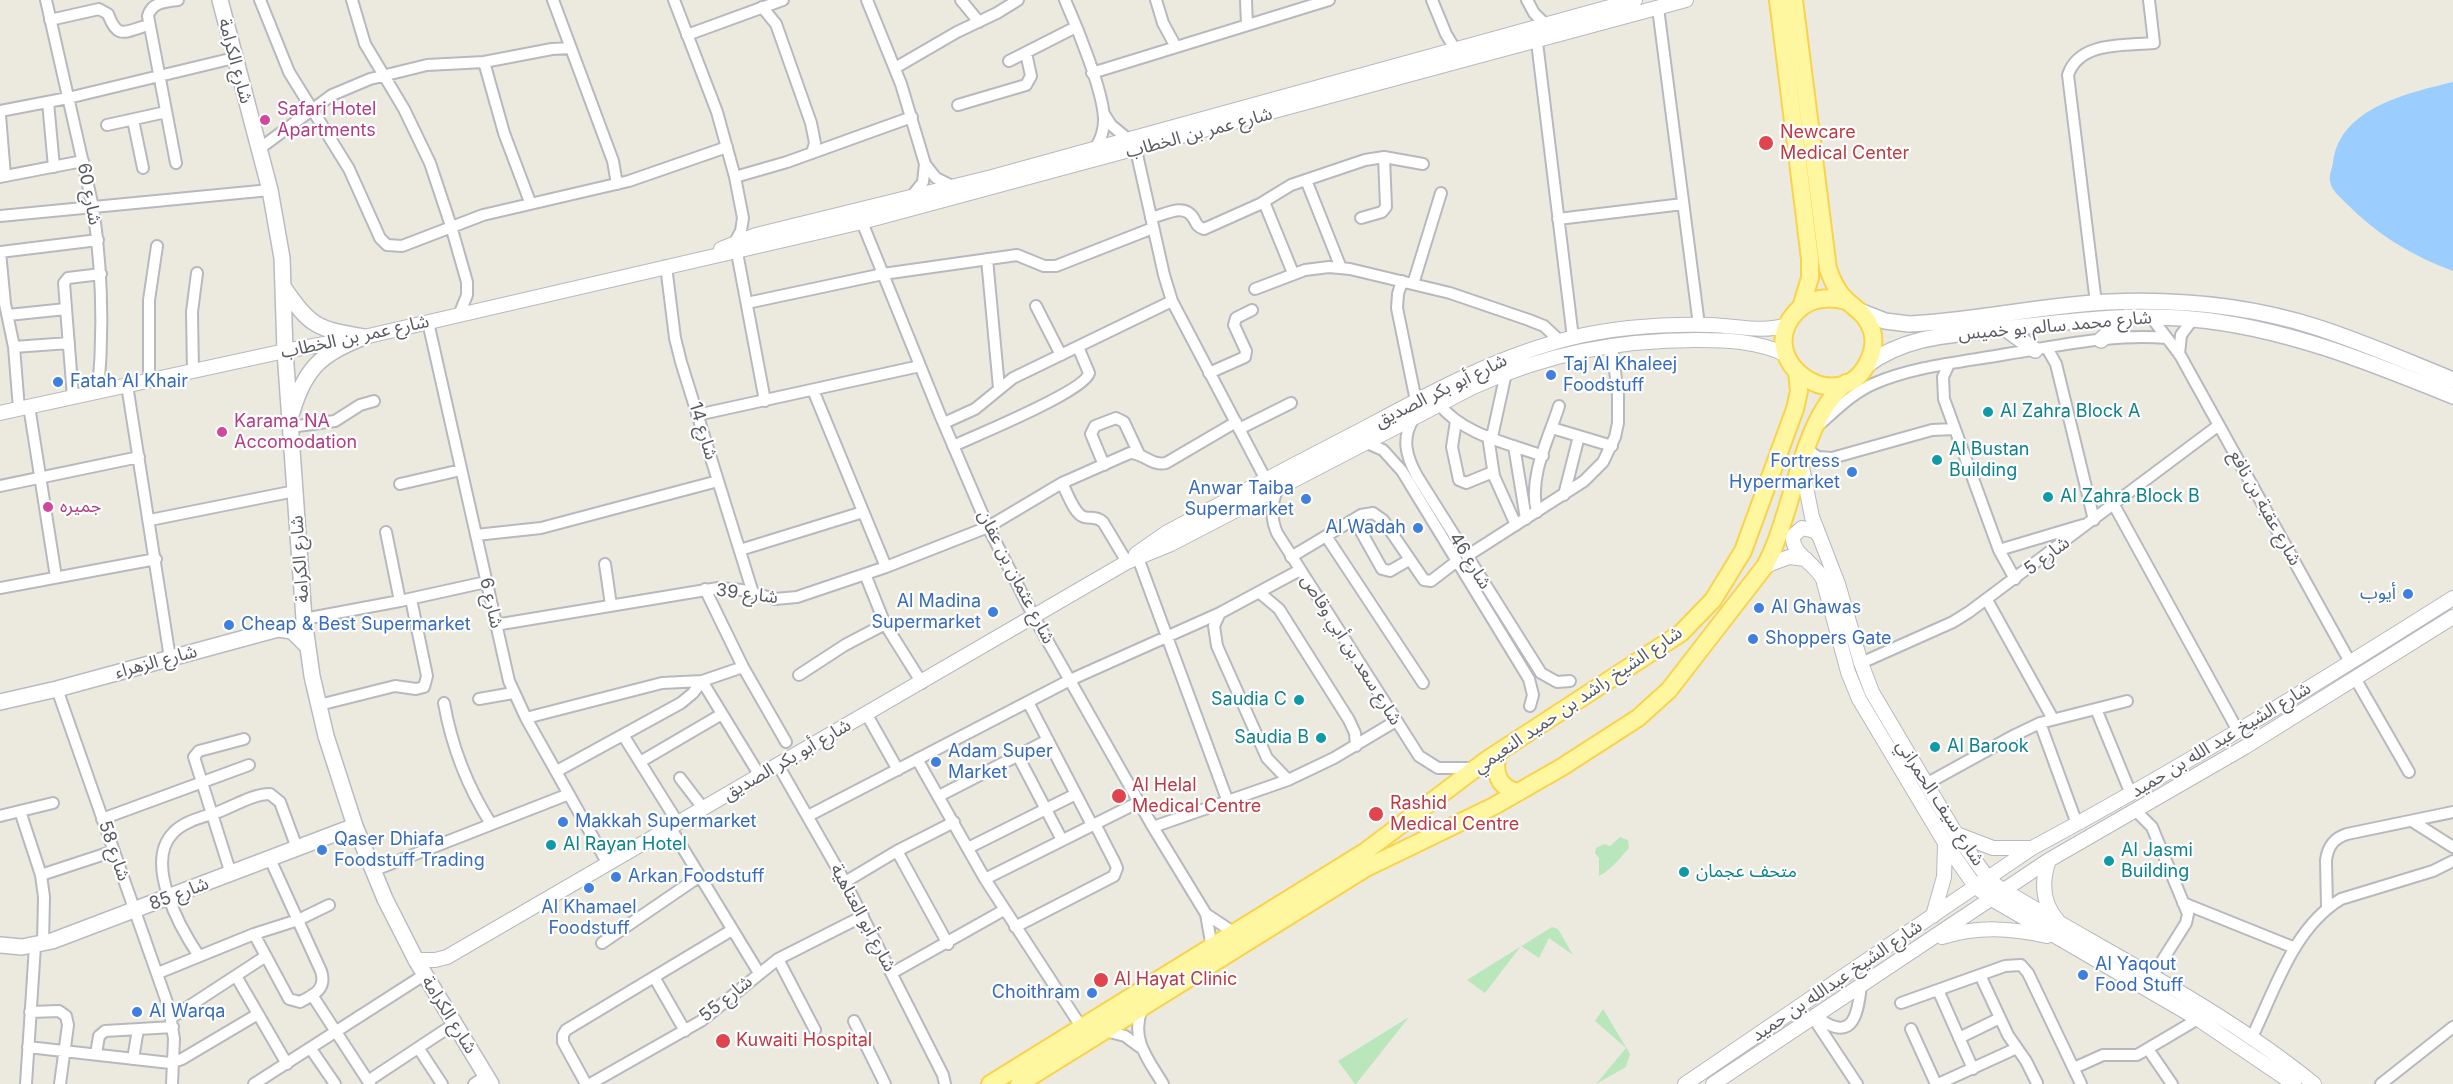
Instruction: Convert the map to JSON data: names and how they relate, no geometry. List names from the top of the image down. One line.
{"streets":{"main road":["شارع الكرامة","شارع محمد سالم بو خميس","شارع الزهراء","شارع الشيخ راشد بن حميد النعيمي","شارع 85"],"street":["شارع عمر بن الخطاب","شارع 60","شارع أبو بكر الصديق","شارع 14","شارع عقبة بن نافع","شارع 5","شارع 46","شارع عثمان بن عفان","شارع 39","شارع 6","شارع سعد بن أبي وقاص","شارع الشيخ عبد الله بن حميد","شارع سيف الحمراني","شارع 58","شارع أبو العتاهية","شارع الشيخ عبدالله بن حميد","شارع 55"]},"crossings":[["شارع الكرامة","شارع عمر بن الخطاب"],["شارع الكرامة","شارع أبو بكر الصديق"],["شارع الكرامة","شارع الزهراء"],["شارع الكرامة","شارع 85"],["شارع عمر بن الخطاب","شارع 60"],["شارع عمر بن الخطاب","شارع 14"],["شارع عمر بن الخطاب","شارع عثمان بن عفان"],["شارع عمر بن الخطاب","شارع 6"],["شارع محمد سالم بو خميس","شارع أبو بكر الصديق"],["شارع محمد سالم بو خميس","شارع عقبة بن نافع"],["شارع محمد سالم بو خميس","شارع الشيخ راشد بن حميد النعيمي"],["شارع أبو بكر الصديق","شارع 46"],["شارع أبو بكر الصديق","شارع عثمان بن عفان"],["شارع أبو بكر الصديق","شارع 6"],["شارع أبو بكر الصديق","شارع سعد بن أبي وقاص"],["شارع أبو بكر الصديق","شارع الشيخ راشد بن حميد النعيمي"],["شارع أبو بكر الصديق","شارع أبو العتاهية"],["شارع 14","شارع 39"],["شارع عقبة بن نافع","شارع 5"],["شارع عقبة بن نافع","شارع الشيخ عبد الله بن حميد"],["شارع 5","شارع سيف الحمراني"],["شارع عثمان بن عفان","شارع 39"],["شارع عثمان بن عفان","شارع الشيخ راشد بن حميد النعيمي"],["شارع 39","شارع 6"],["شارع سعد بن أبي وقاص","شارع الشيخ راشد بن حميد النعيمي"],["شارع الزهراء","شارع 58"],["شارع الشيخ راشد بن حميد النعيمي","شارع سيف الحمراني"],["شارع الشيخ عبد الله بن حميد","شارع سيف الحمراني"],["شارع الشيخ عبد الله بن حميد","شارع الشيخ عبدالله بن حميد"],["شارع سيف الحمراني","شارع الشيخ عبدالله بن حميد"],["شارع 58","شارع 85"],["شارع أبو العتاهية","شارع 55"]],"places":["Safari Hotel Apartments","Newcare Medical Center","Taj Al Khaleej Foodstuff","Fatah Al Khair","Al Zahra Block A","Karama NA Accomodation","Al Bustan Building","Fortress Hypermarket","Al Zahra Block B","Anwar Taiba Supermarket","جميره","Al Wadah","أيوب","Al Ghawas","Al Madina Supermarket","Cheap & Best Supermarket","Shoppers Gate","Saudia C","Saudia B","Al Barook","Adam Super Market","Al Helal Medical Centre","Rashid Medical Centre","Makkah Supermarket","Al Rayan Hotel","Qaser Dhiafa Foodstuff Trading","Al Jasmi Building","متحف عجمان","Arkan Foodstuff","Al Khamael Foodstuff","Al Yaqout Food Stuff","Al Hayat Clinic","Choithram","Al Warqa","Kuwaiti Hospital"]}
